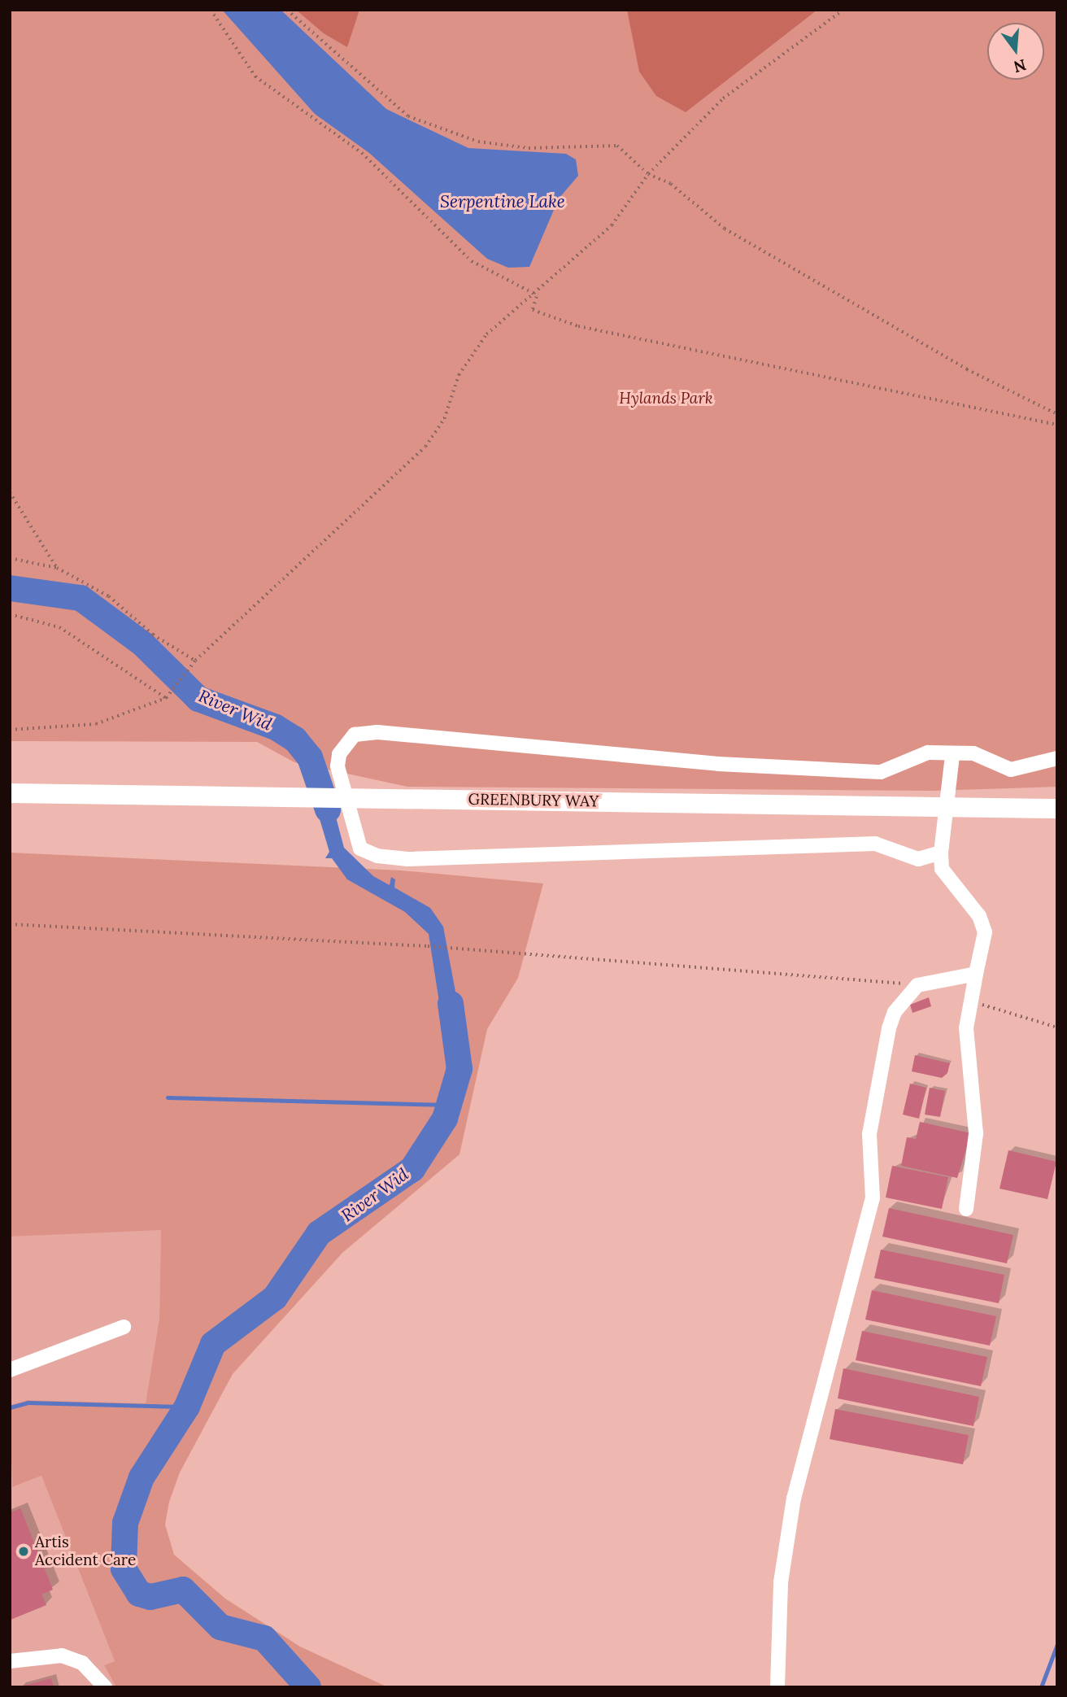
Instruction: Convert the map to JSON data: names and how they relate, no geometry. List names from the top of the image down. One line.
{"streets":{"highway":["GREENBURY WAY"]},"water":["Serpentine Lake","River Wid"],"parks":["Hylands Park"],"places":["Artis Accident Care"],"north":"bottom"}
